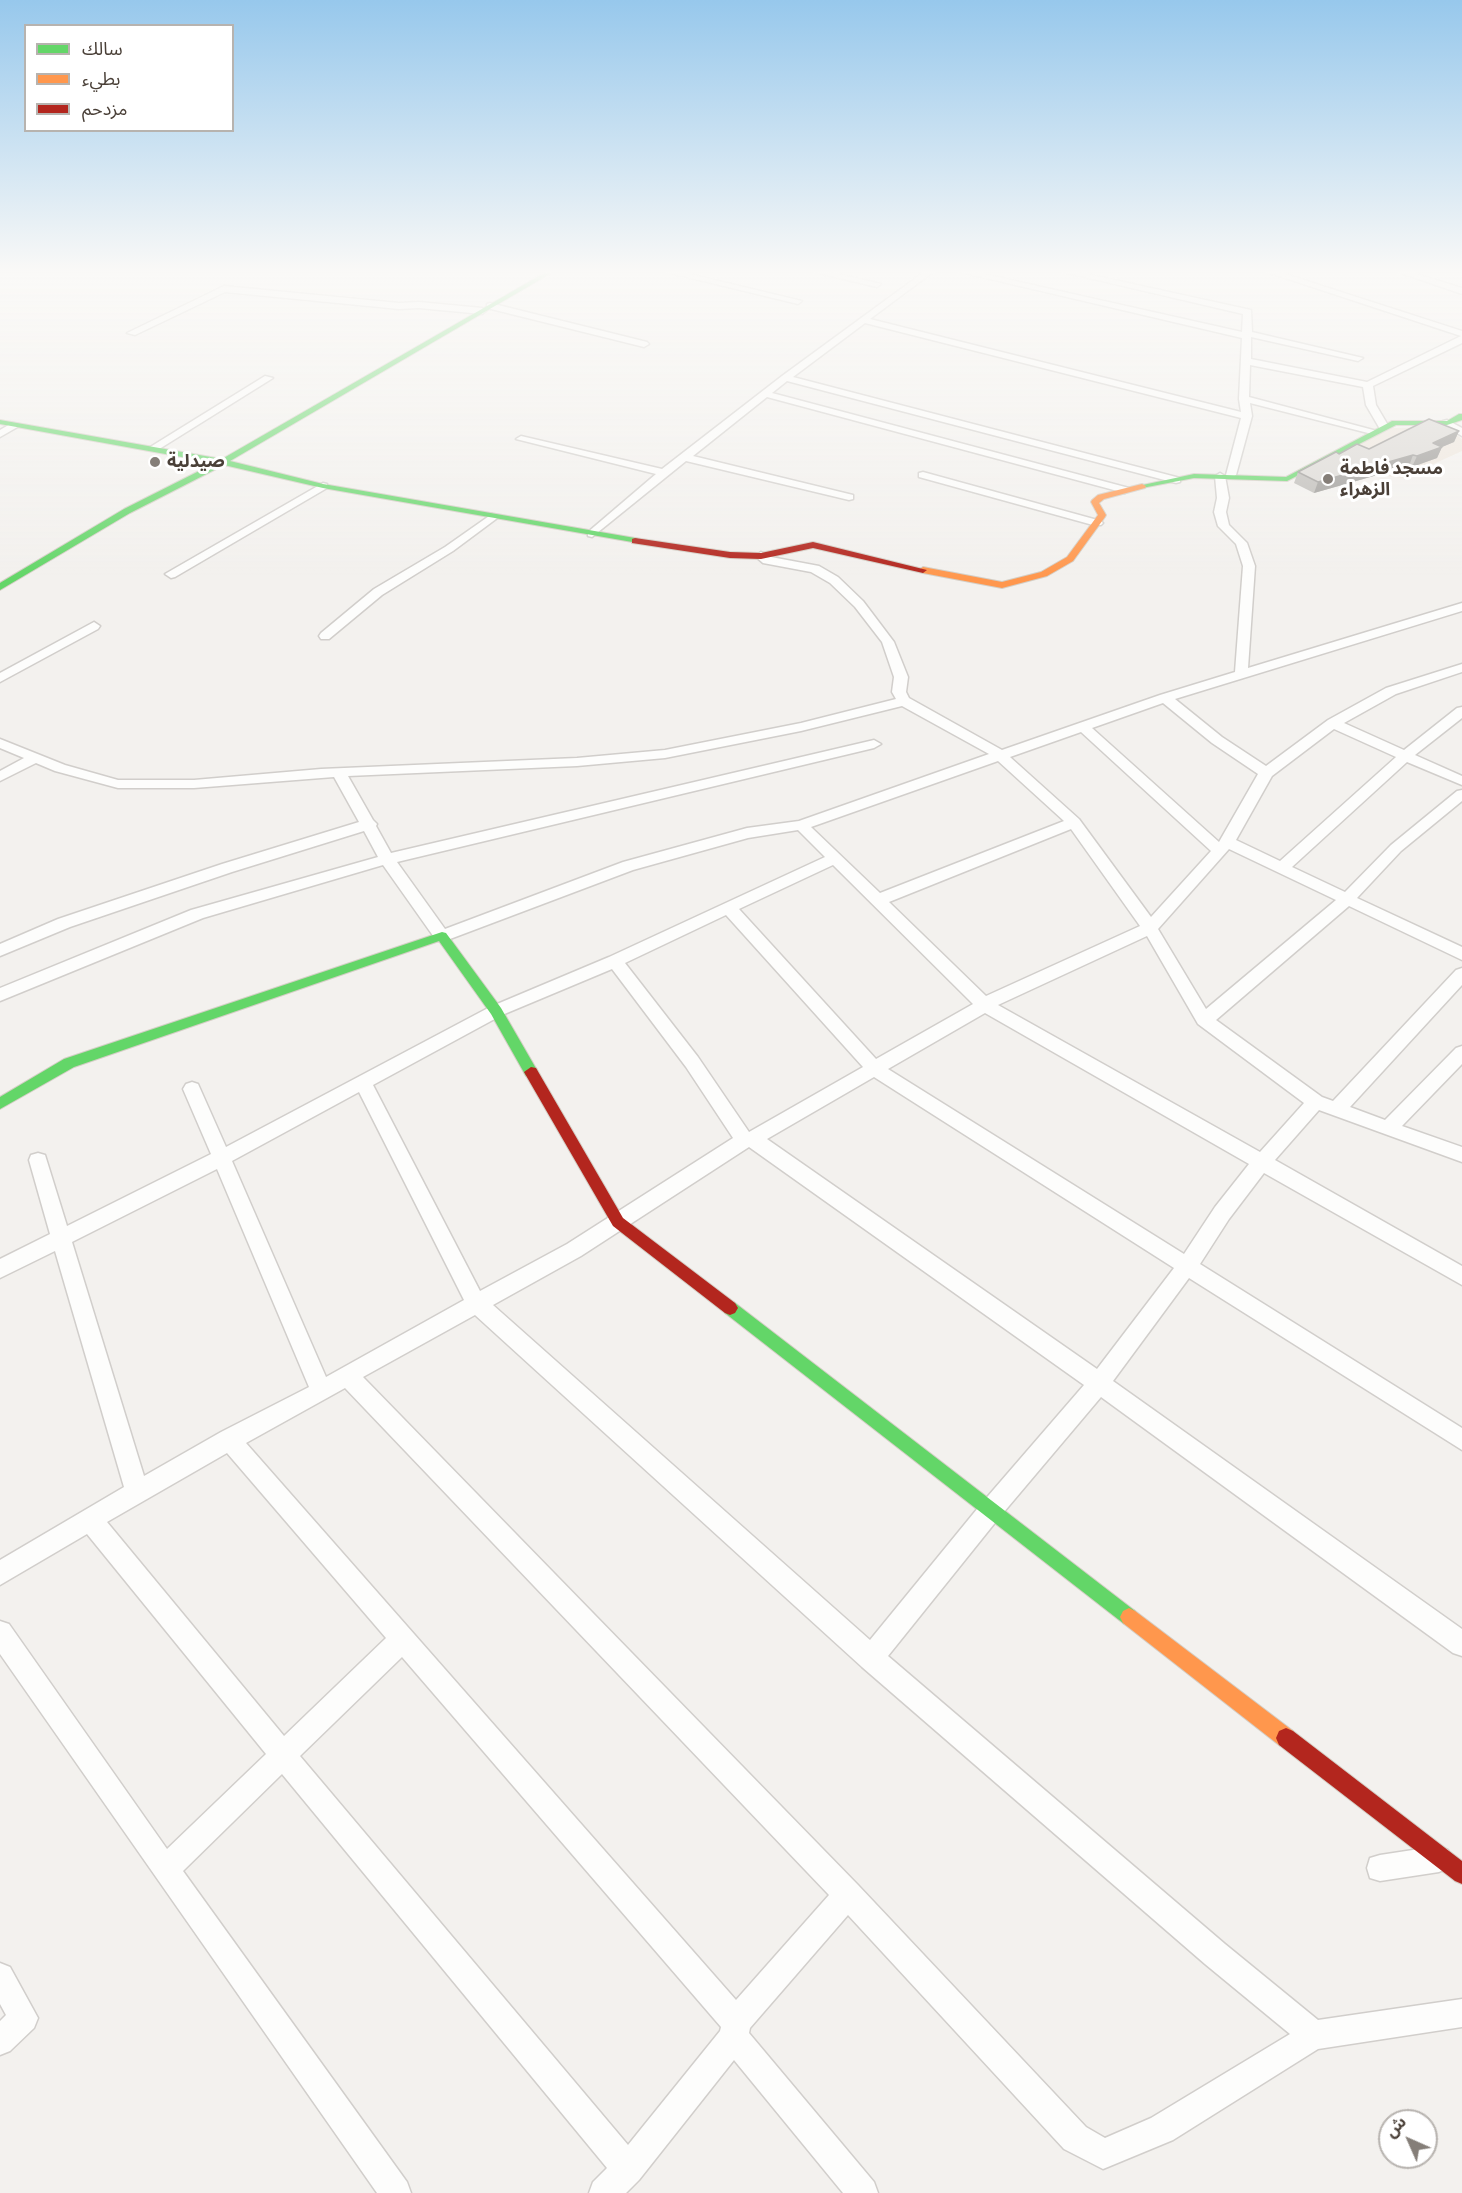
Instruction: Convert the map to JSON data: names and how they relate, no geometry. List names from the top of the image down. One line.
{"places":["صيدلية","مسجد فاطمة الزهراء"],"legend":["سالك","بطيء","مزدحم"],"north":"top left"}
